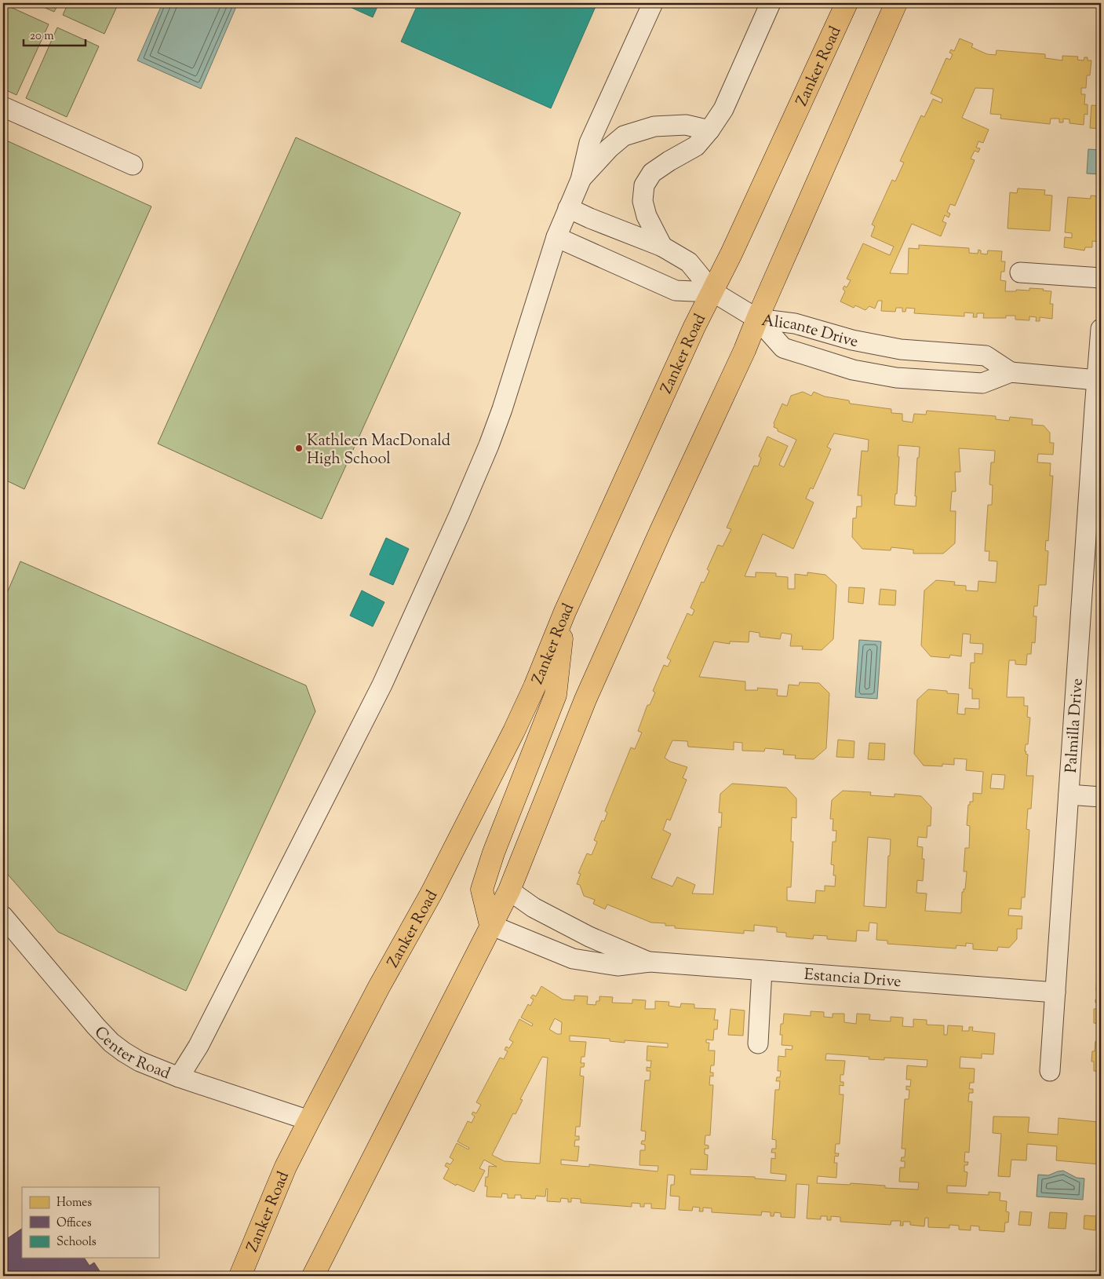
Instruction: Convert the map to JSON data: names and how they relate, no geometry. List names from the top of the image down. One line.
{"streets":{"main road":["Zanker Road"],"street":["Alicante Drive","Palmilla Drive","Estancia Drive","Center Road"]},"crossings":[["Zanker Road","Center Road"],["Alicante Drive","Palmilla Drive"],["Palmilla Drive","Estancia Drive"]],"places":["Kathleen MacDonald High School"],"legend":["Homes","Offices","Schools"],"scale_bar":"20 m"}
